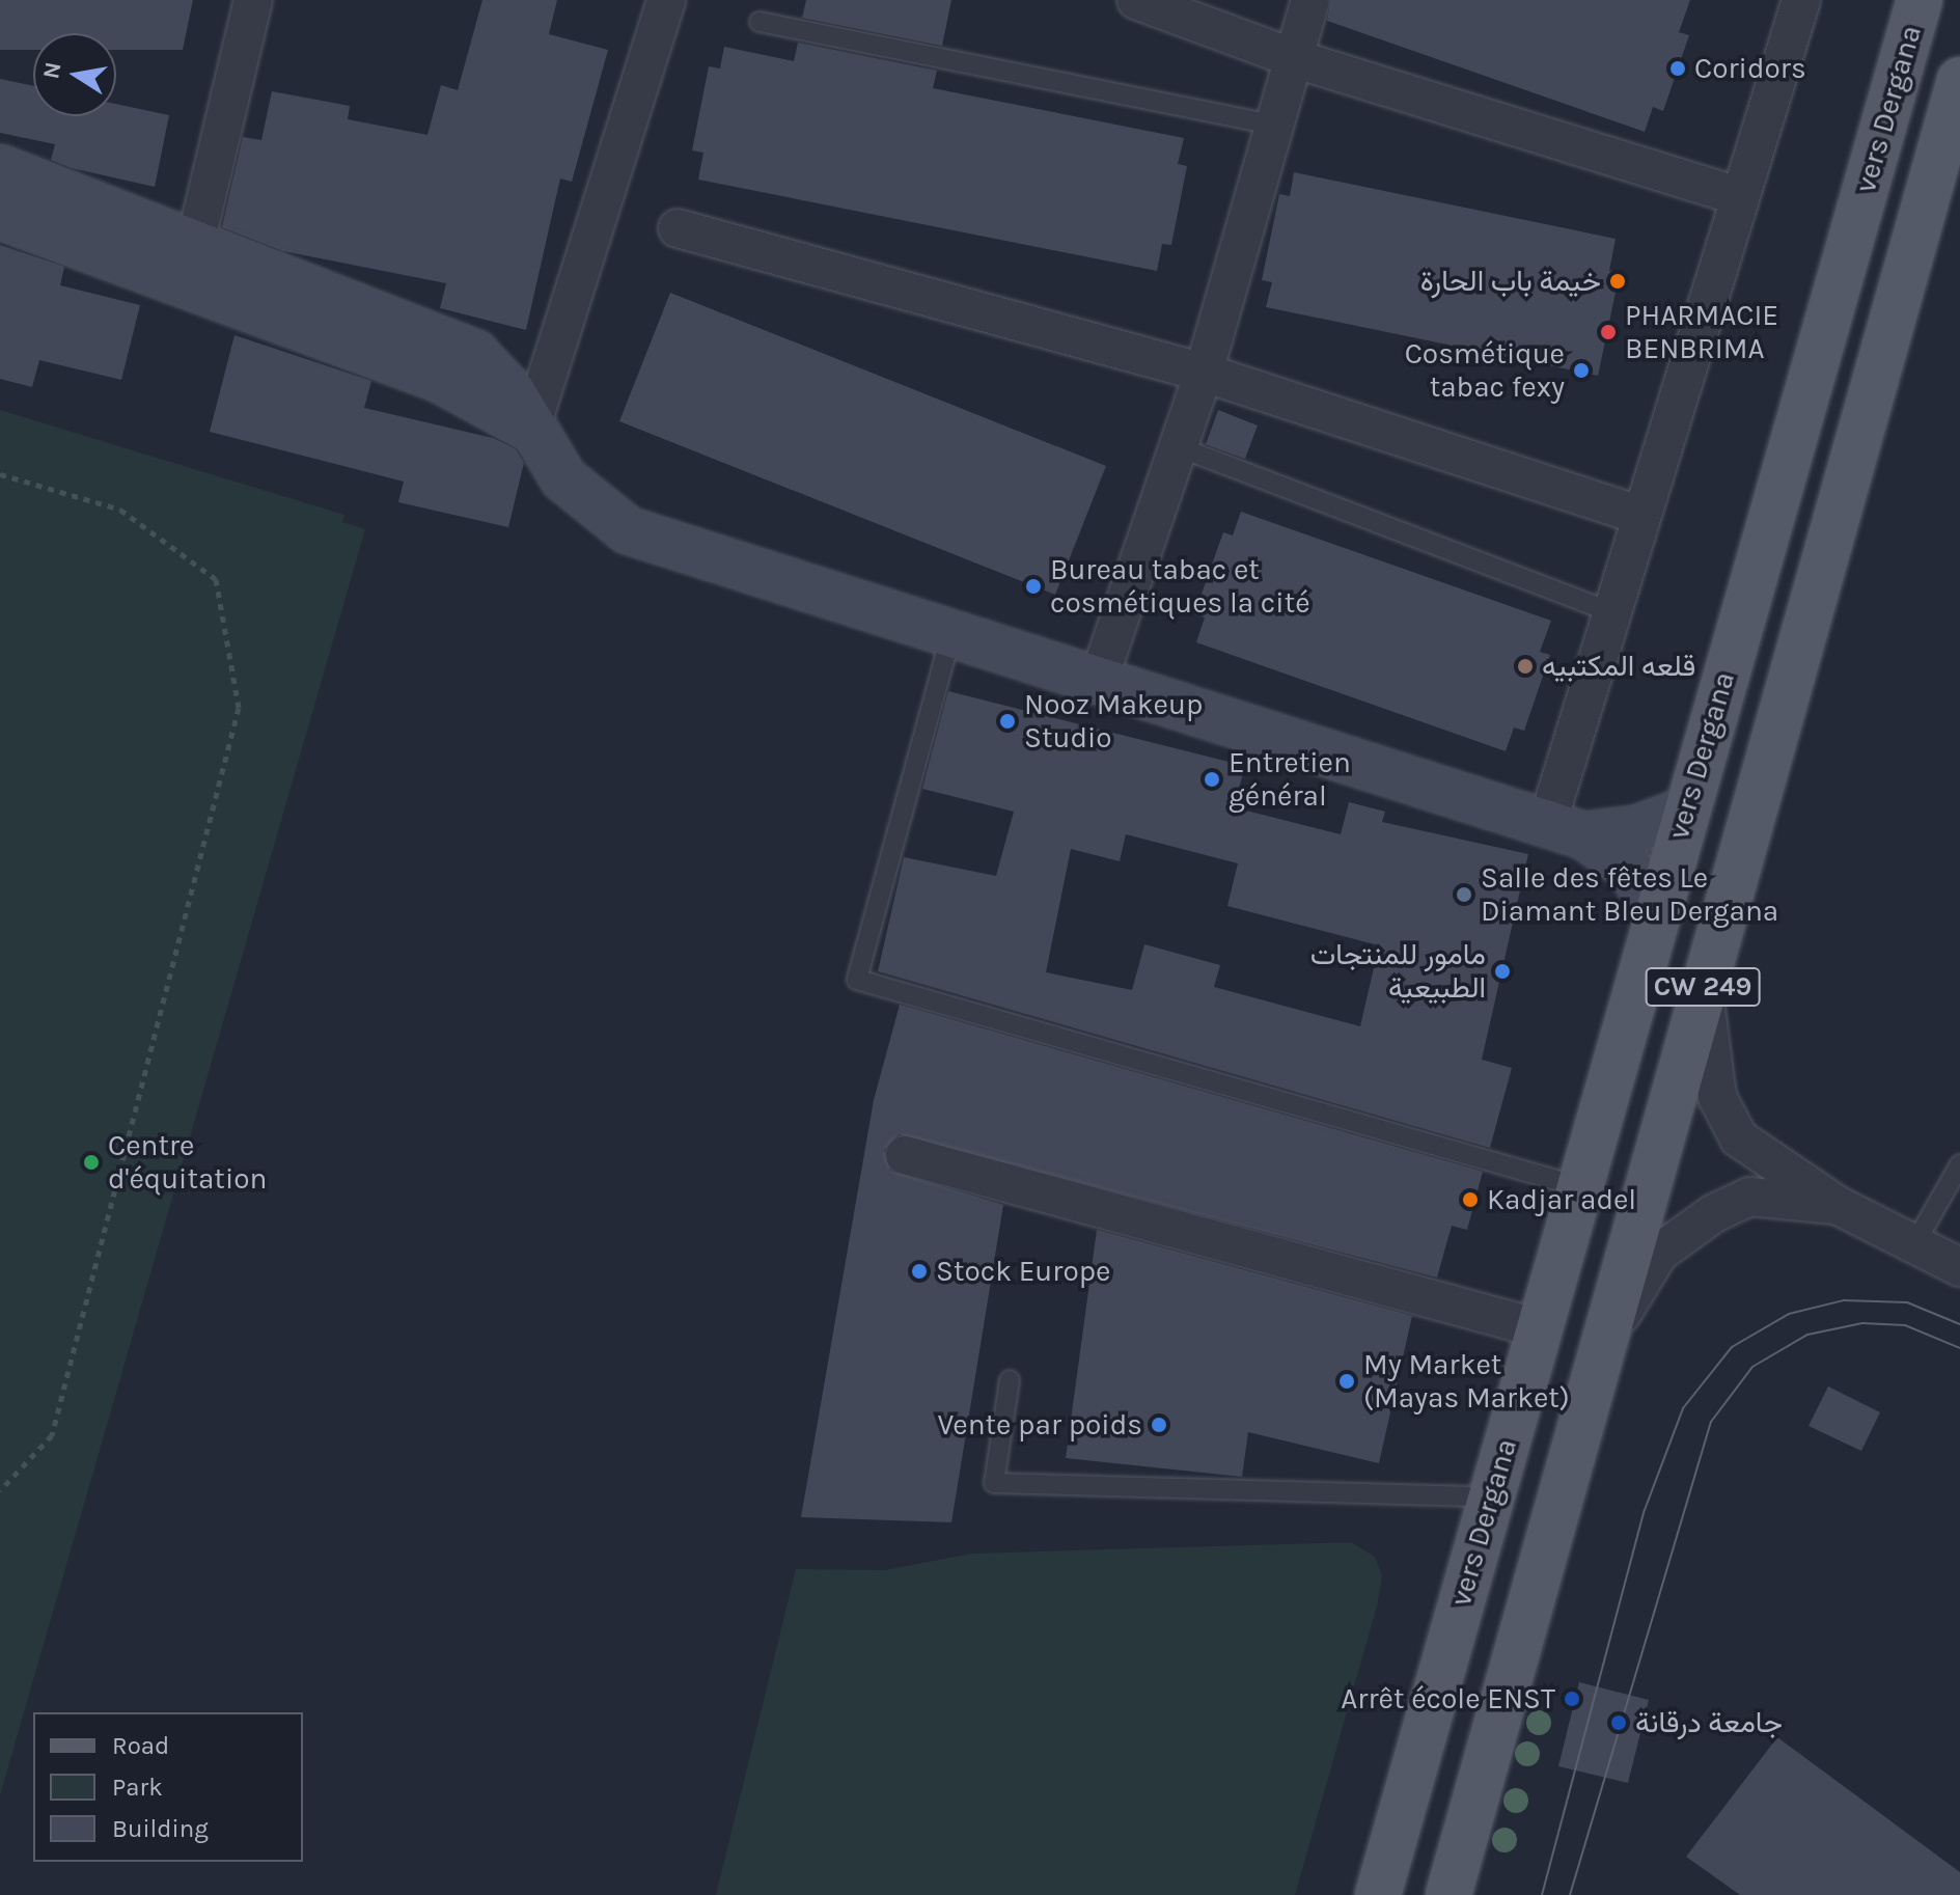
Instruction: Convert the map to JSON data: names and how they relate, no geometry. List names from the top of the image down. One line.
{"streets":{"main road":["vers Dergana","CW 249"]},"places":["Coridors","خيمة باب الحارة","PHARMACIE BENBRIMA","Cosmétique tabac fexy","Bureau tabac et cosmétiques la cité","قلعه المكتبيه","Nooz Makeup Studio","Entretien général","Salle des fêtes Le Diamant Bleu Dergana","مامور للمنتجات الطبيعية","Centre d'équitation","Kadjar adel","Stock Europe","My Market (Mayas Market)","Vente par poids","Arrêt école ENST","جامعة درقانة"],"legend":["Road","Park","Building"],"north":"left"}
